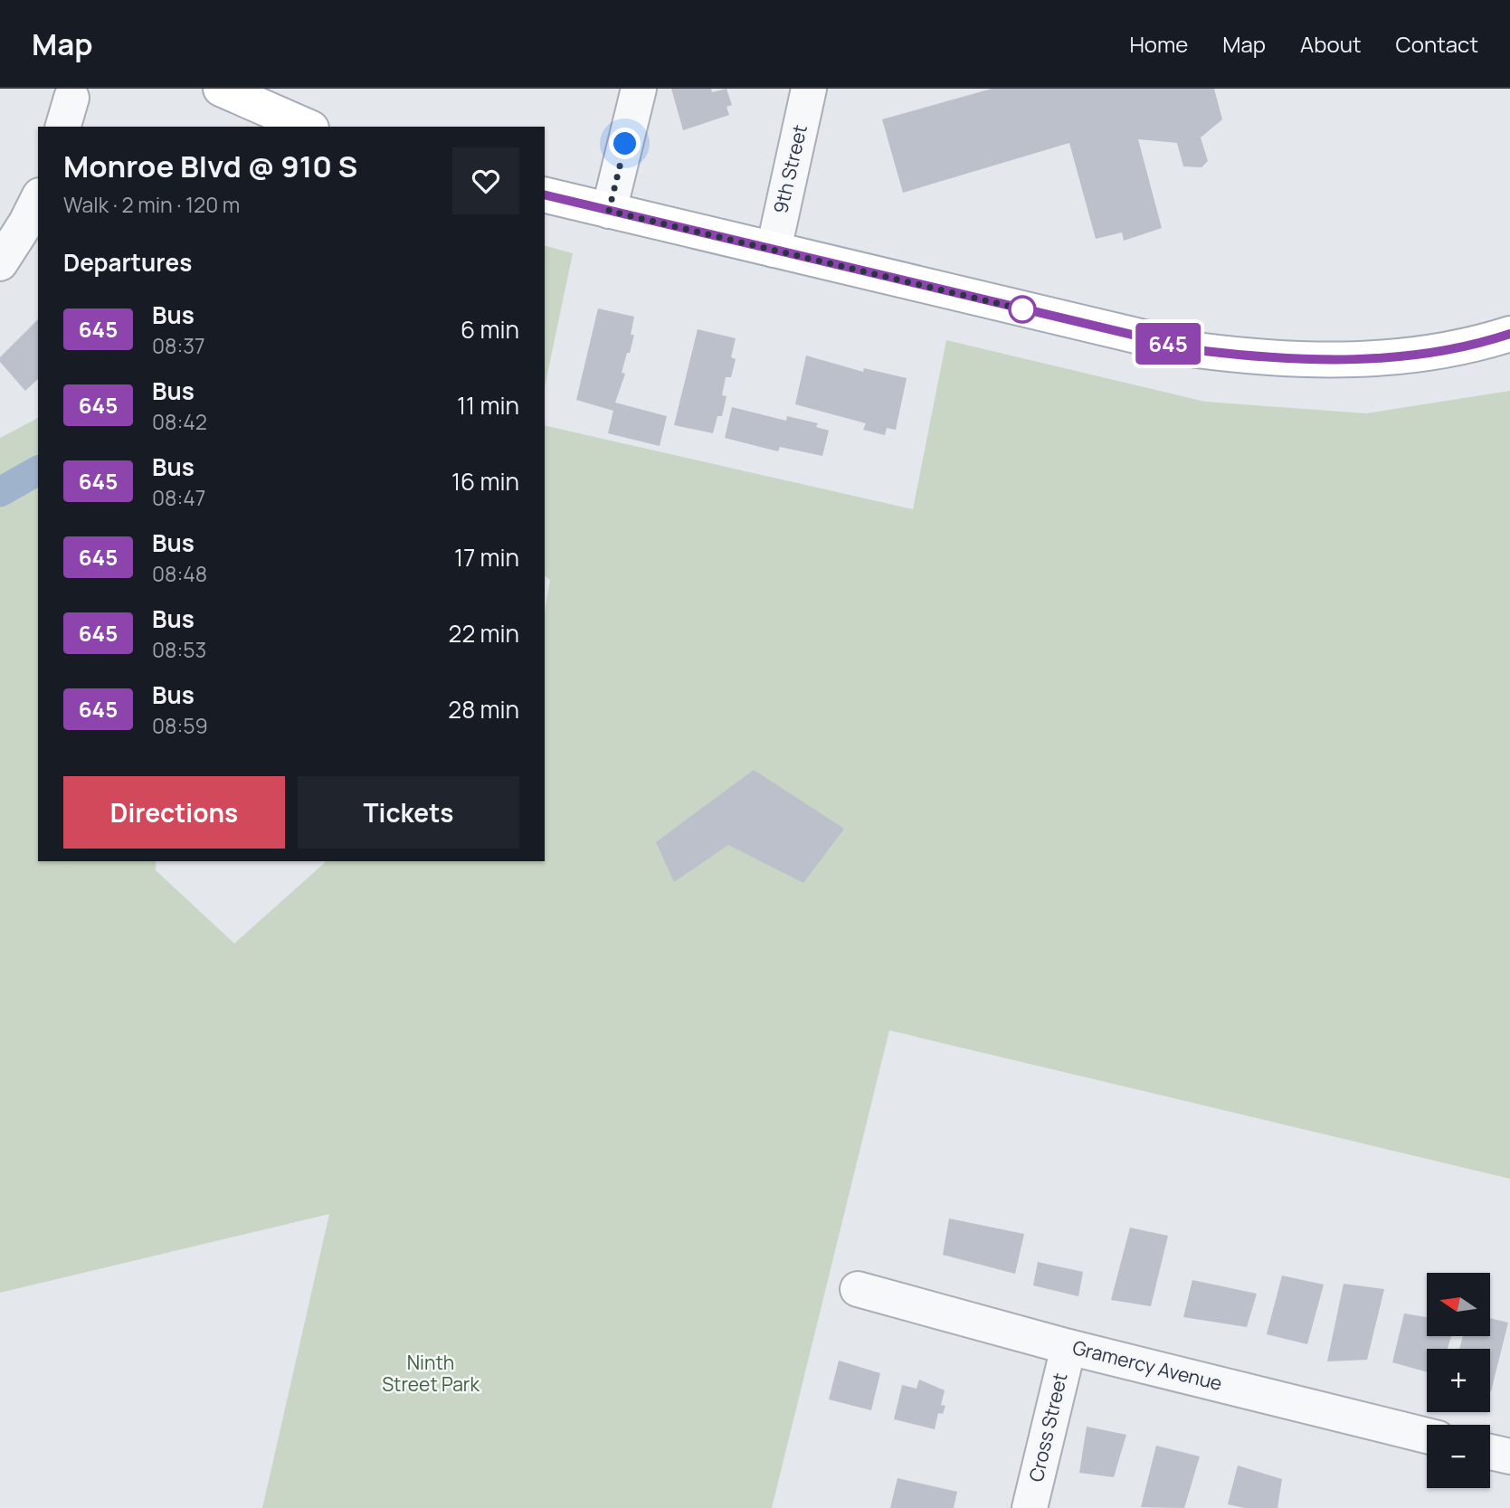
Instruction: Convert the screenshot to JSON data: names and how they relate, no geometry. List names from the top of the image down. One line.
{"streets":{"street":["9th Street","Gramercy Avenue","Cross Street"]},"crossings":[["Gramercy Avenue","Cross Street"]],"parks":["Ninth Street Park"],"lines":["bus line 645"],"north":"left","page":{"header":"Map","nav":["Home","Map","About","Contact"],"on_map":"645","heading":[["Monroe Blvd @ 910 S","Walk · 2 min · 120 m"],"Departures"],"list":[{"mark":"645","name":"Bus","note":"08:37","value":"6 min"},{"mark":"645","name":"Bus","note":"08:42","value":"11 min"},{"mark":"645","name":"Bus","note":"08:47","value":"16 min"},{"mark":"645","name":"Bus","note":"08:48","value":"17 min"},{"mark":"645","name":"Bus","note":"08:53","value":"22 min"},{"mark":"645","name":"Bus","note":"08:59","value":"28 min"}],"buttons":["Directions","Tickets"],"map_buttons":["+","−"]}}
